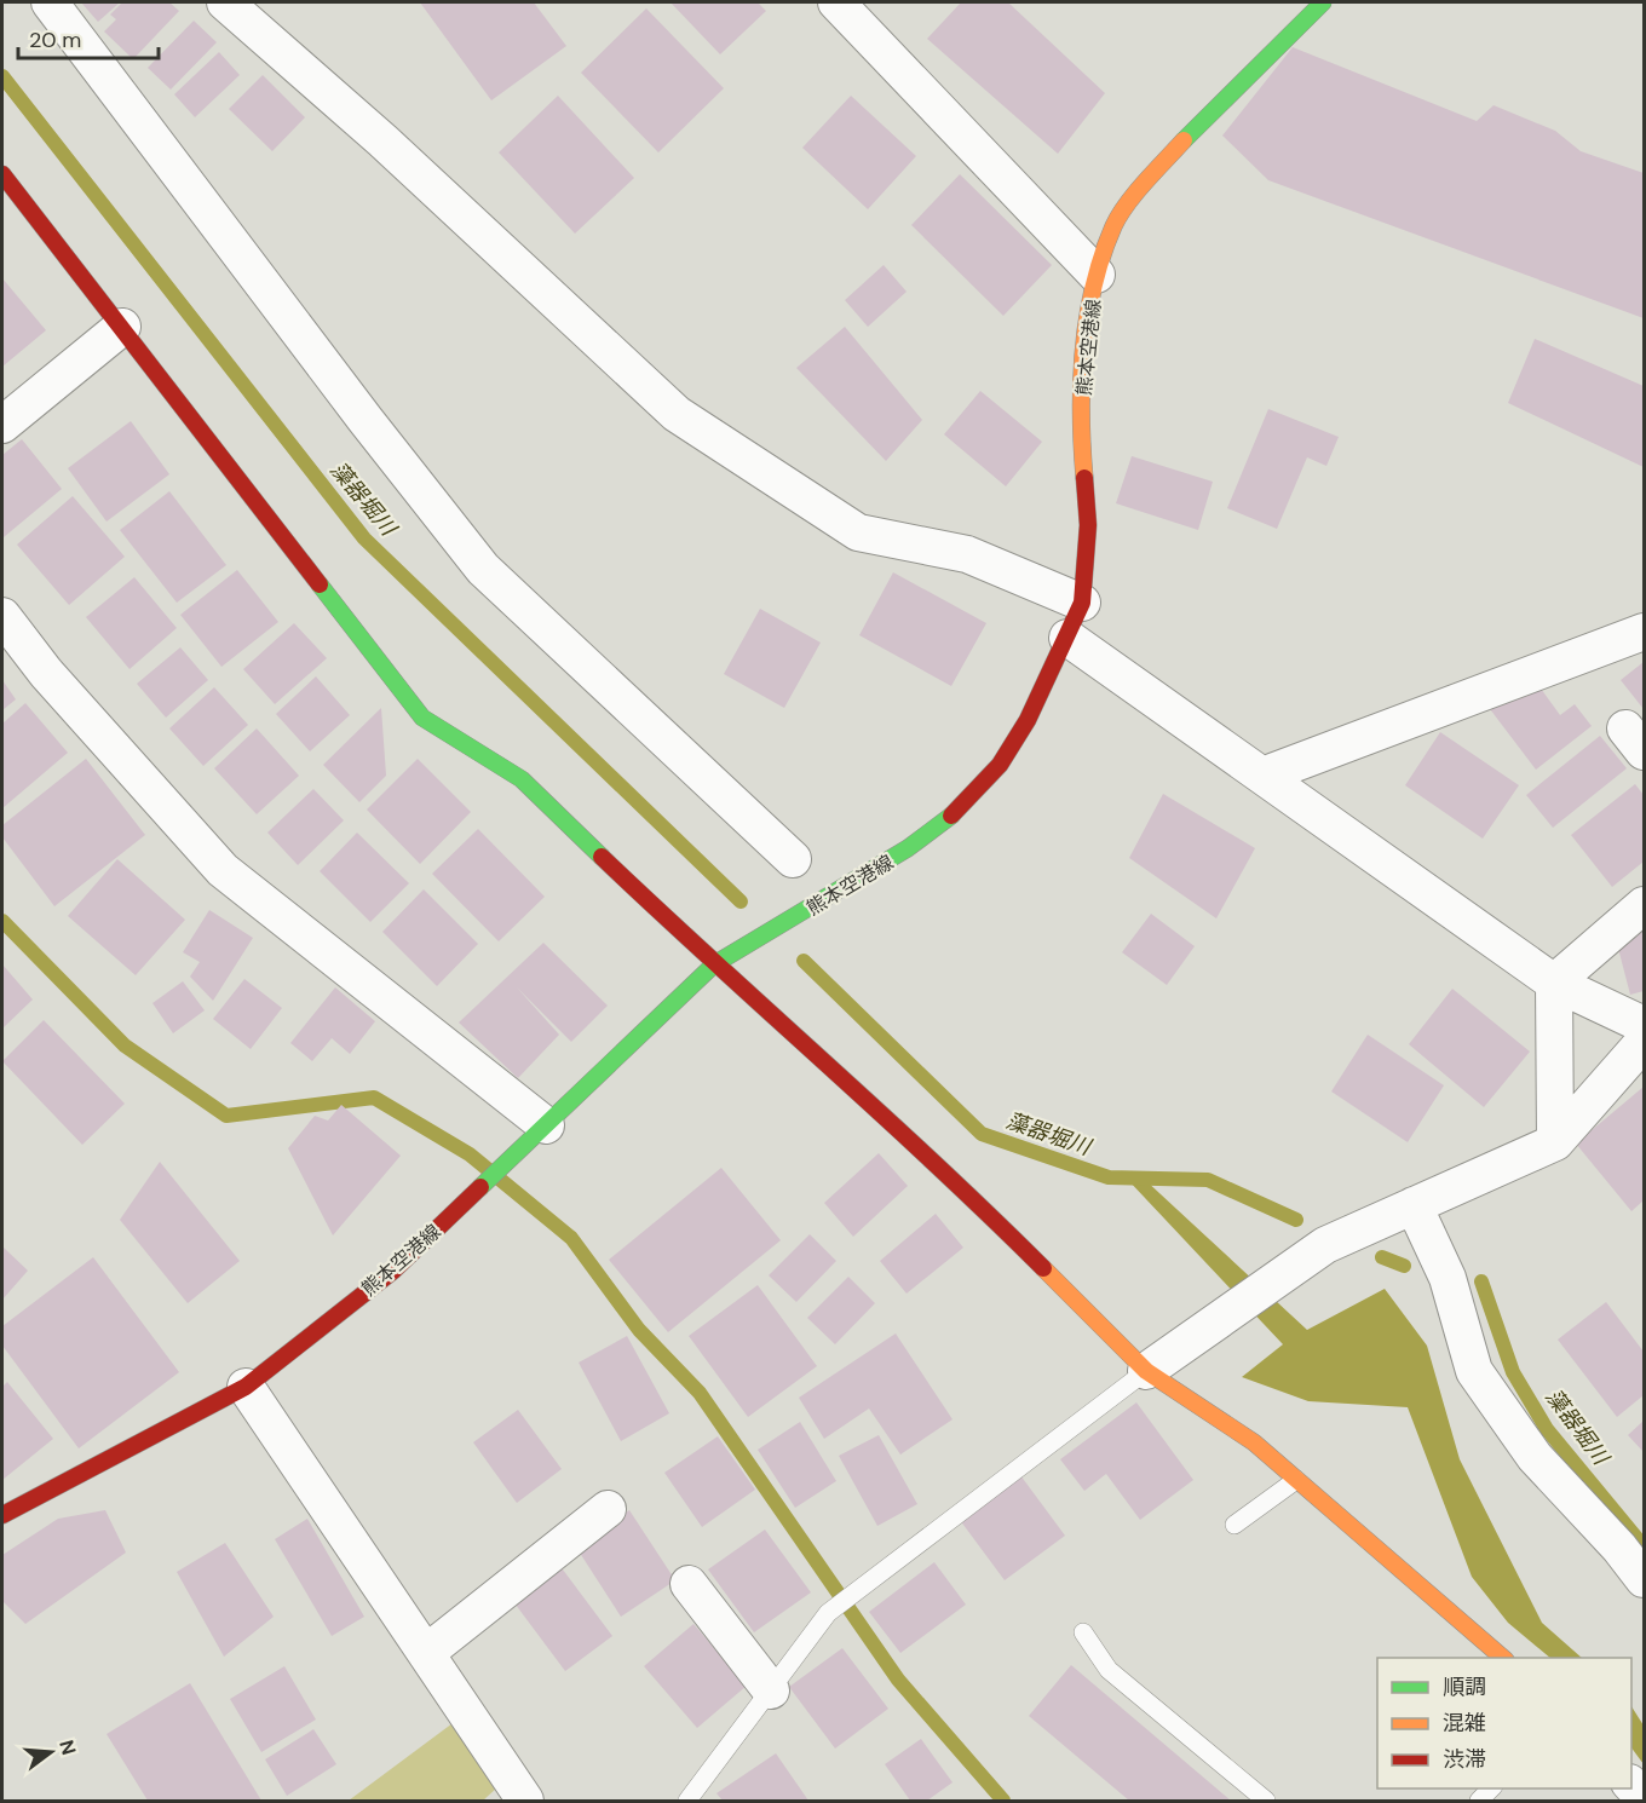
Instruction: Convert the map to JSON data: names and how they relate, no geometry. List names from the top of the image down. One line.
{"streets":{"main road":["熊本空港線"]},"water":["藻器堀川"],"legend":["順調","混雑","渋滞"],"scale_bar":"20 m","north":"right"}
